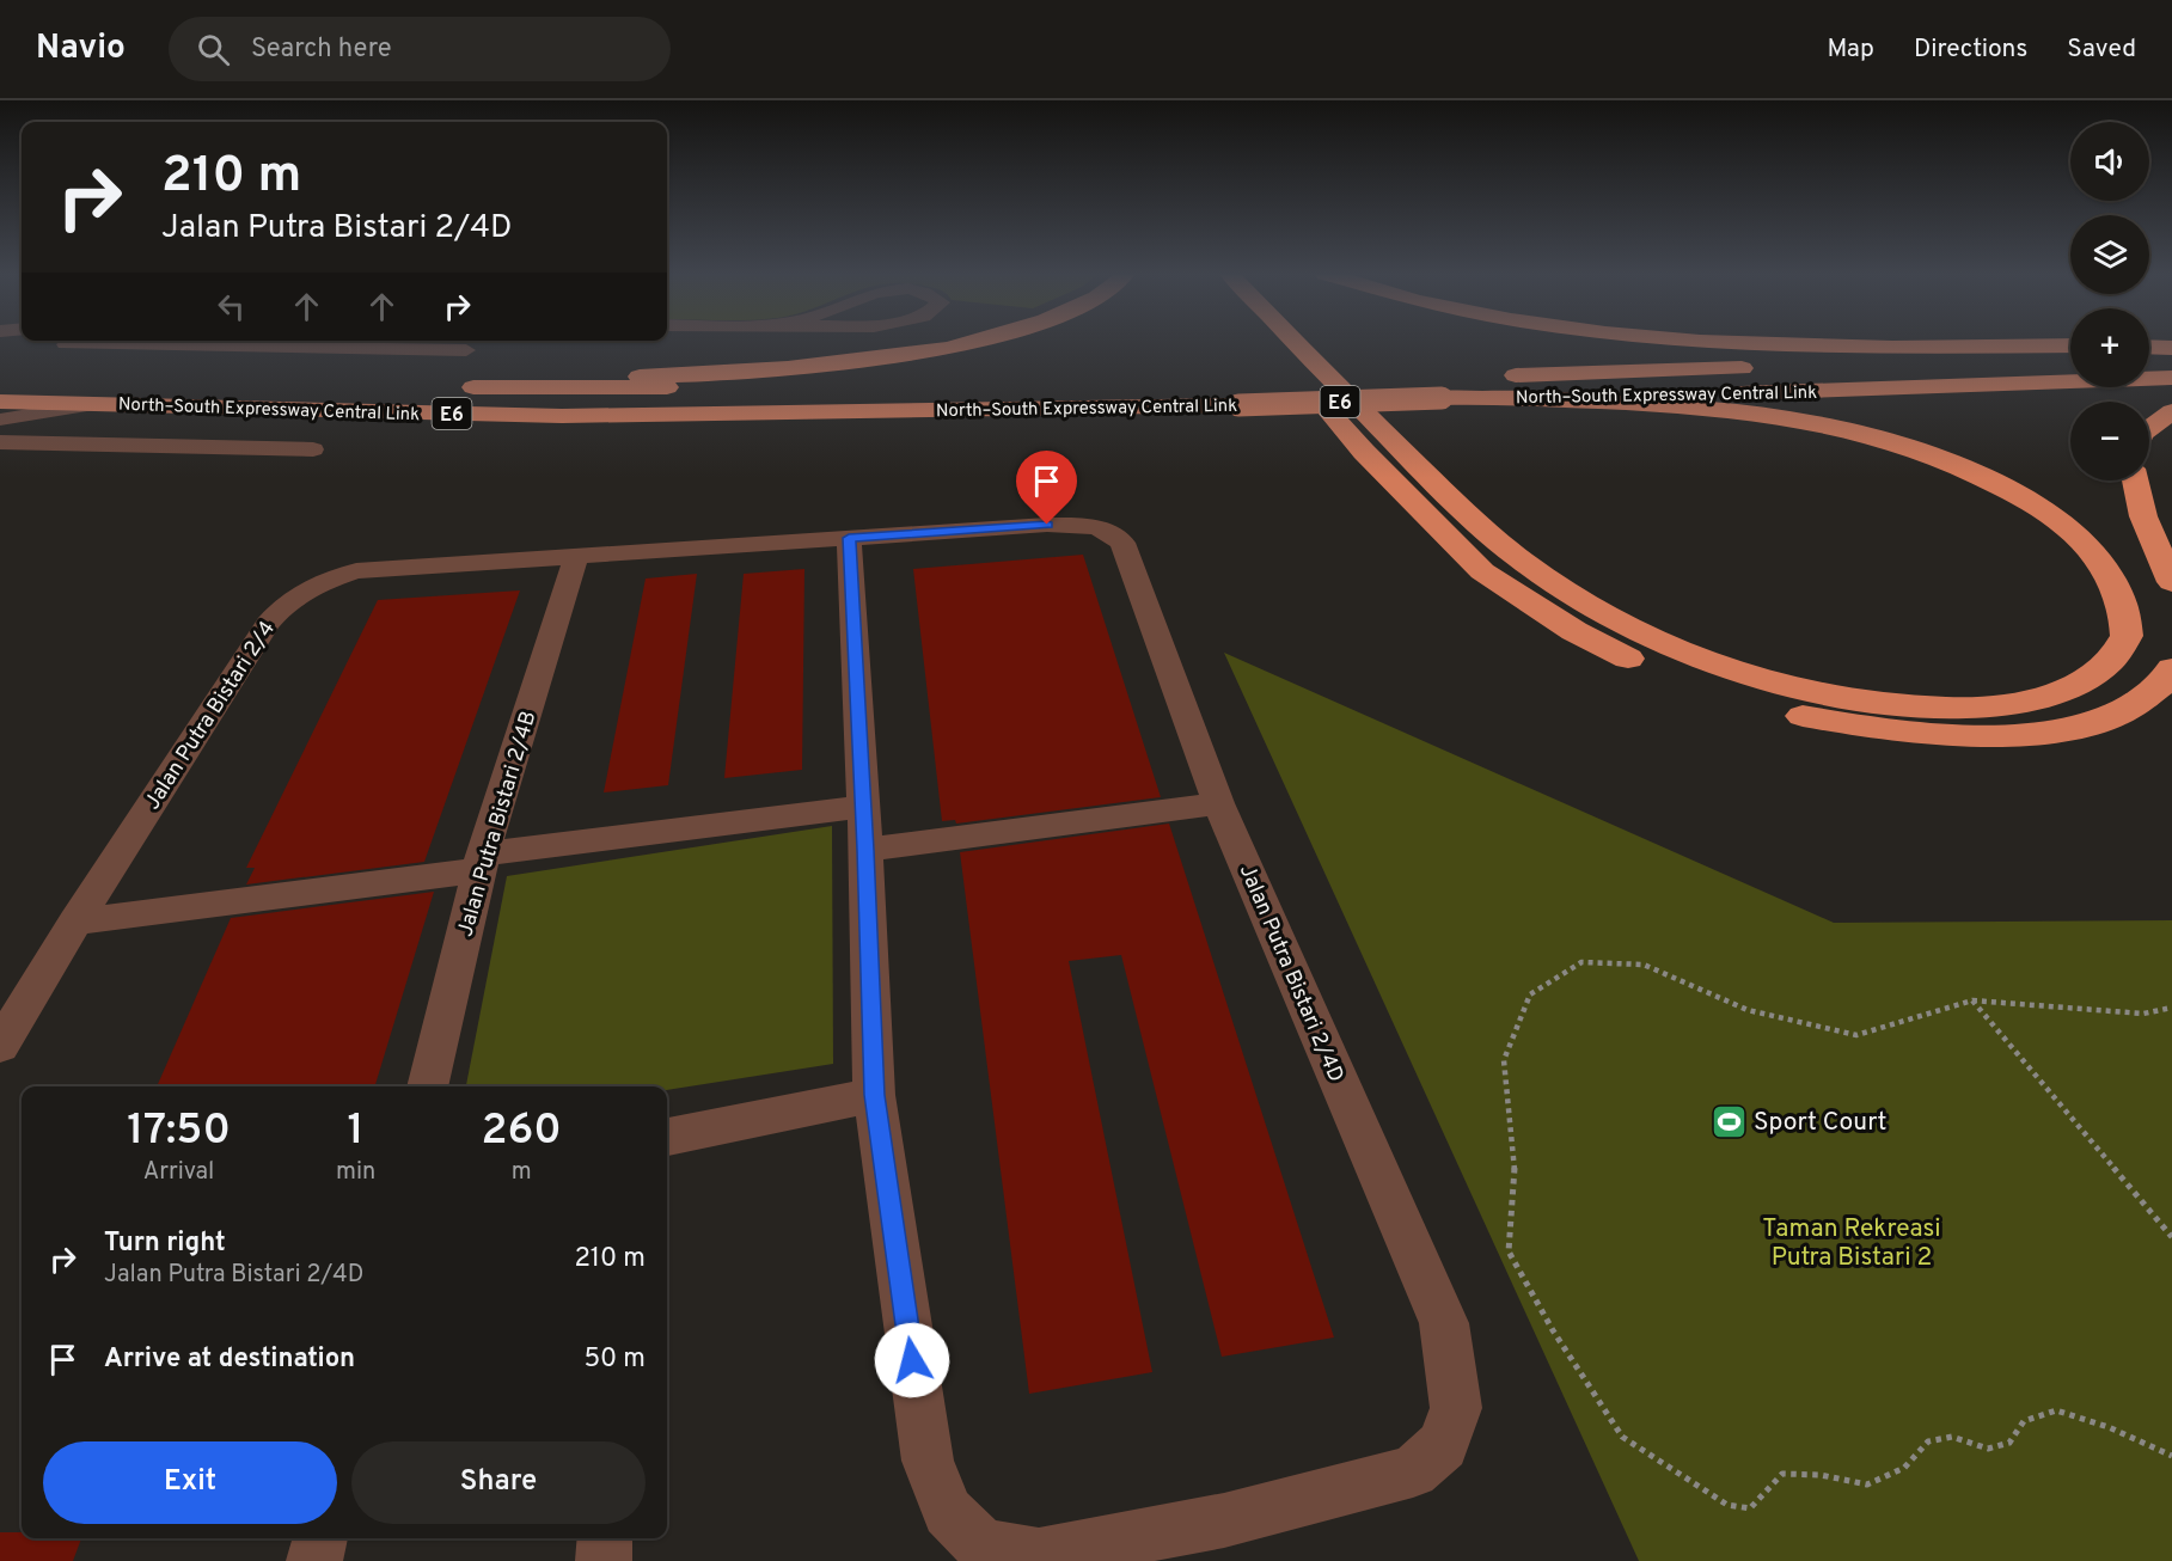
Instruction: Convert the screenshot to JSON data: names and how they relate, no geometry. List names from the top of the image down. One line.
{"streets":{"highway":["North–South Expressway Central Link","E6"],"street":["Jalan Putra Bistari 2/4","Jalan Putra Bistari 2/4B","Jalan Putra Bistari 2/4D"]},"crossings":[["Jalan Putra Bistari 2/4","Jalan Putra Bistari 2/4B"],["Jalan Putra Bistari 2/4","Jalan Putra Bistari 2/4D"]],"parks":["Taman Rekreasi Putra Bistari 2"],"places":{"sports":["Sport Court"]},"page":{"header":"Navio","search":"Search here","nav":["Map","Directions","Saved"],"map_buttons":["+","−"],"turn":["210 m","Jalan Putra Bistari 2/4D"],"eta":["17:50","Arrival","1","min","260","m"],"list":[{"name":"Turn right","note":"Jalan Putra Bistari 2/4D","value":"210 m"},{"name":"Arrive at destination","value":"50 m"}],"buttons":["Exit","Share"]}}
